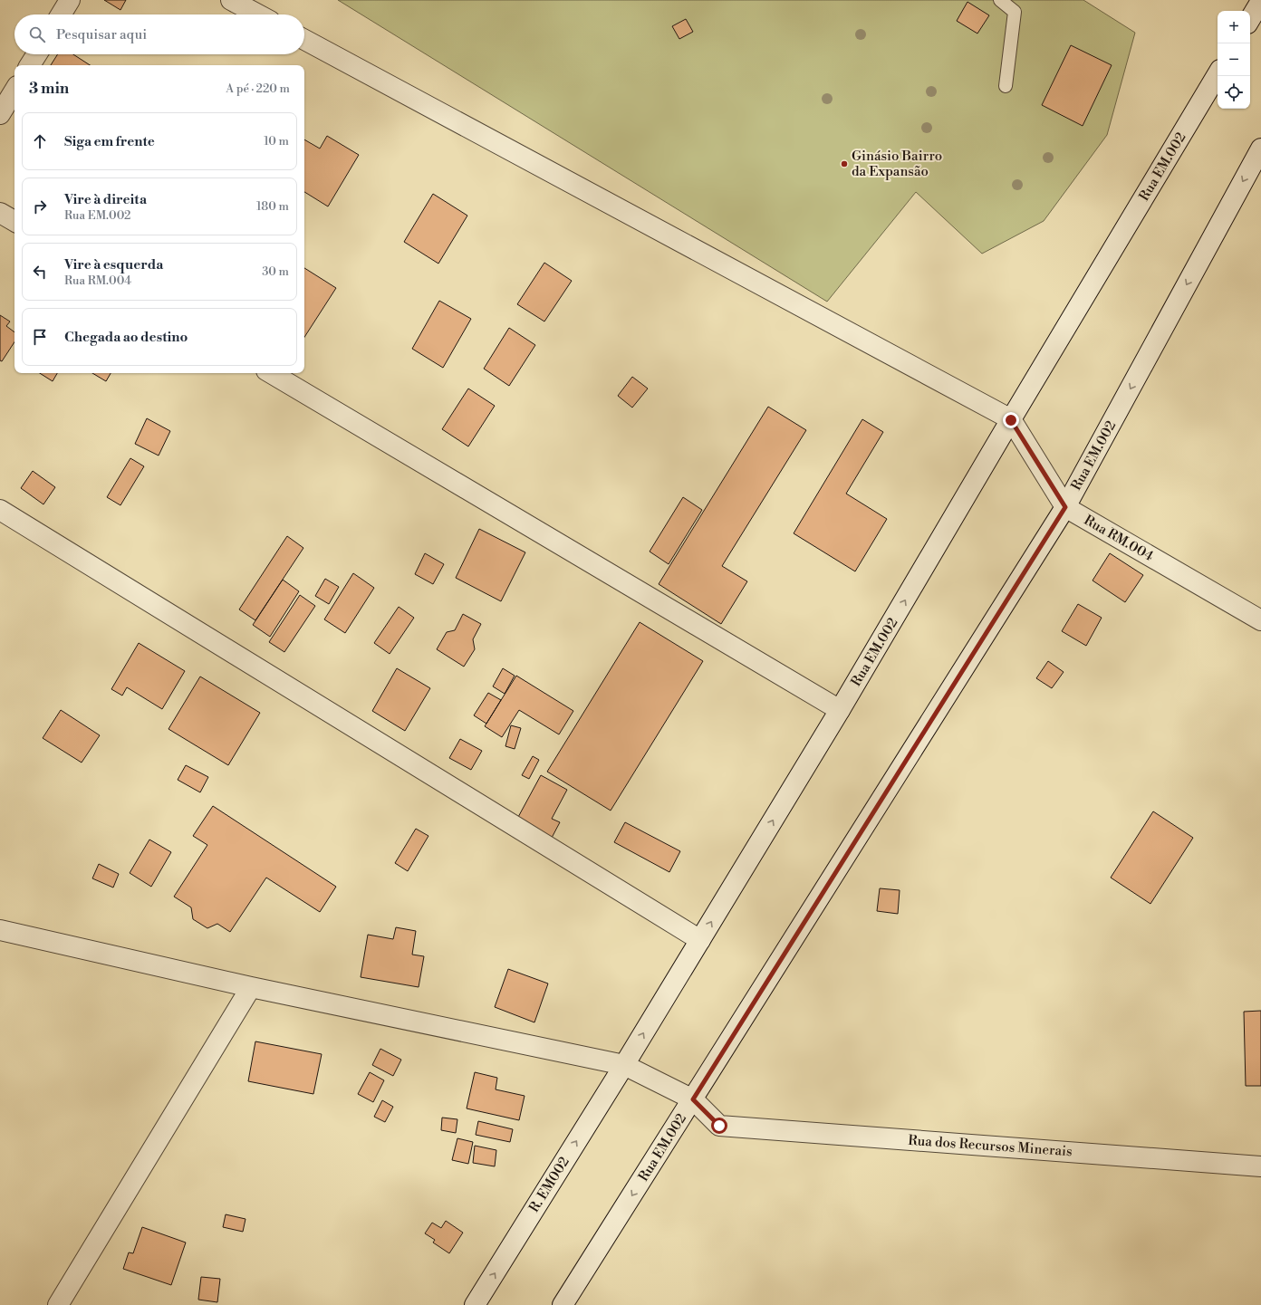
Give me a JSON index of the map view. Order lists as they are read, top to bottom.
{
  "streets": {
    "street": [
      "Rua EM.002",
      "Rua RM.004",
      "Rua dos Recursos Minerais",
      "R. EM002"
    ]
  },
  "crossings": [
    ["Rua EM.002", "Rua RM.004"],
    ["Rua EM.002", "Rua dos Recursos Minerais"],
    ["Rua EM.002", "R. EM002"]
  ],
  "one_way": ["R. EM002"],
  "places": ["Ginásio Bairro da Expansão"],
  "page": {
    "map_buttons": ["+", "−"],
    "search": "Pesquisar aqui",
    "heading": ["3 min", "A pé · 220 m"],
    "list": [
      ["Siga em frente", "10 m"],
      ["Vire à direita", "Rua EM.002", "180 m"],
      ["Vire à esquerda", "Rua RM.004", "30 m"],
      "Chegada ao destino"
    ]
  }
}
